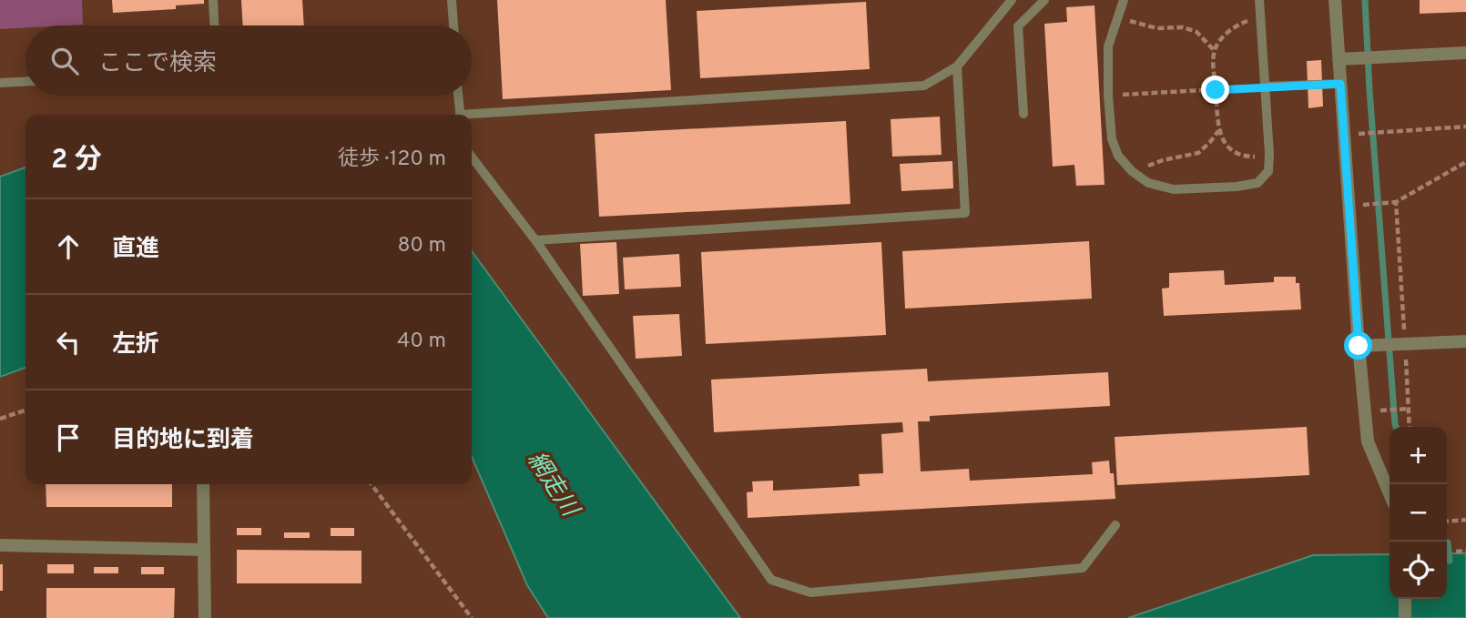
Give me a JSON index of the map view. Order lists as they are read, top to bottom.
{
  "water": ["網走川"],
  "page": {
    "search": "ここで検索",
    "heading": ["2 分", "徒歩 · 120 m"],
    "list": [
      ["直進", "80 m"],
      ["左折", "40 m"],
      "目的地に到着"
    ],
    "map_buttons": ["+", "−"]
  }
}
